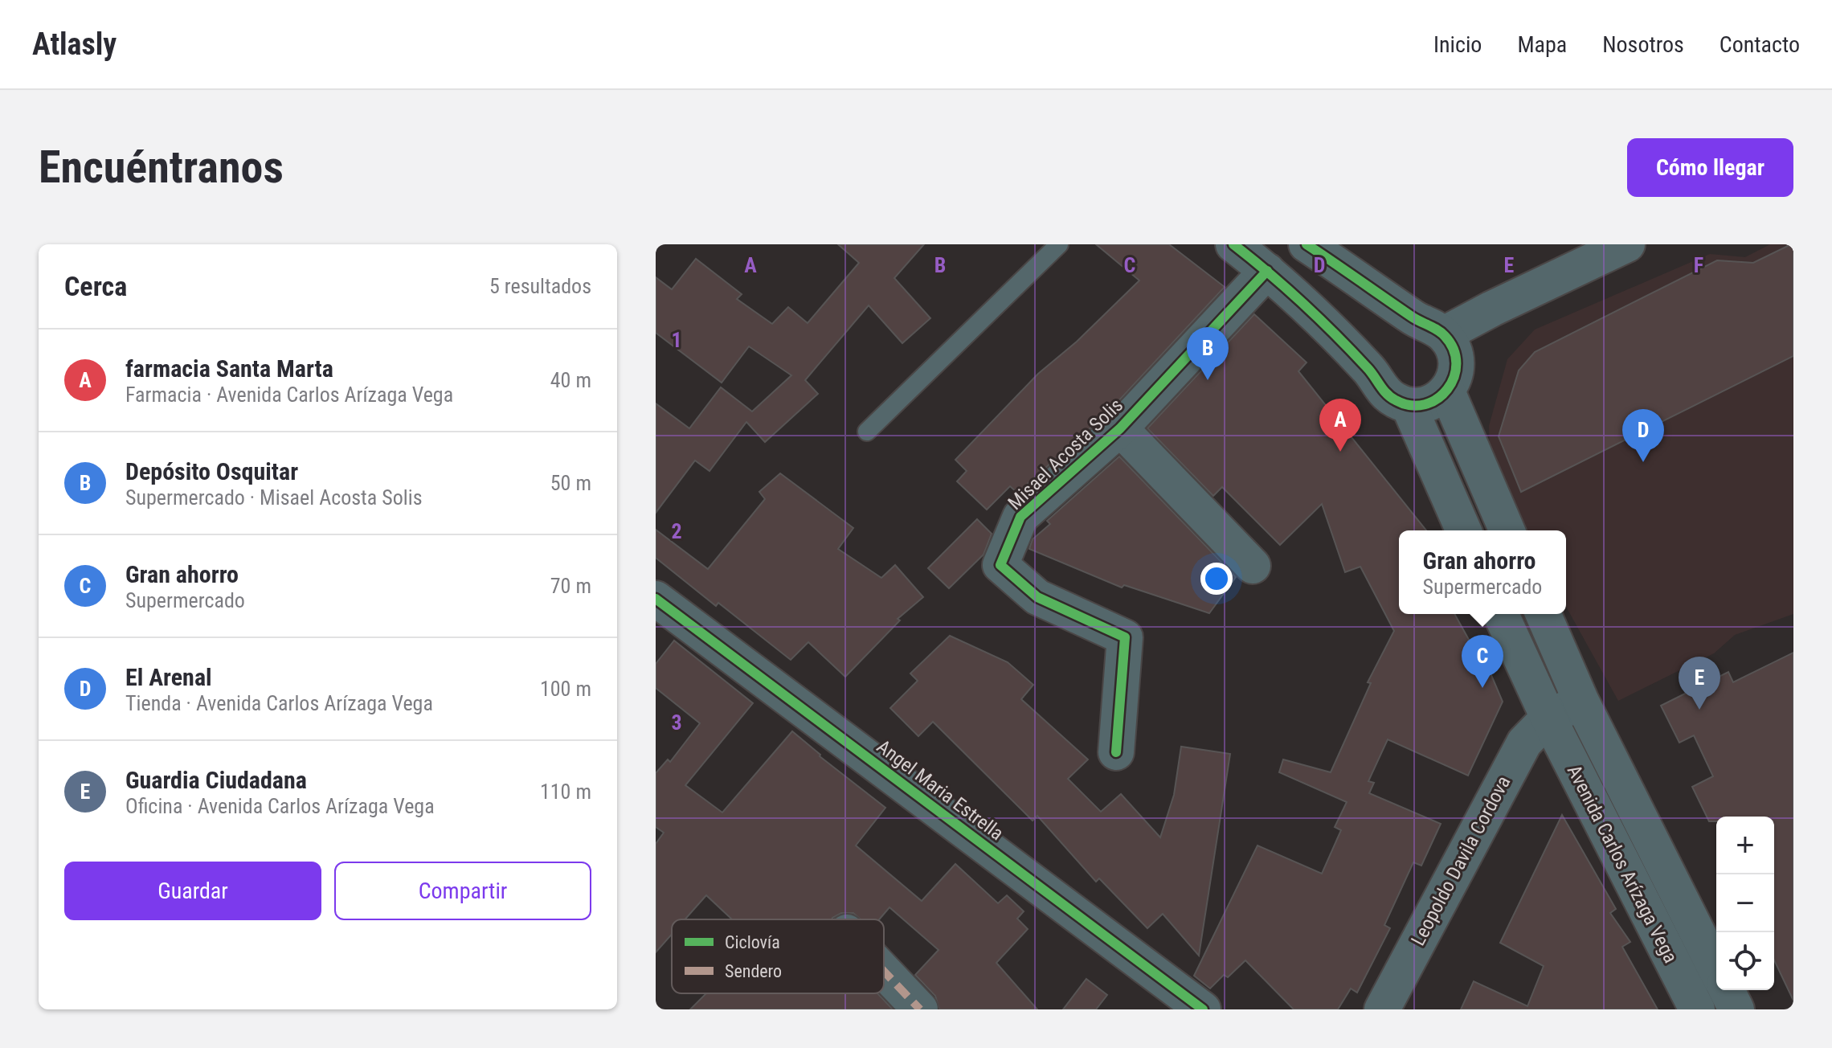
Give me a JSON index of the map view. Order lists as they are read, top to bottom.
{
  "streets": {
    "street": [
      "Misael Acosta Solis",
      "Angel Maria Estrella",
      "Leopoldo Davila Cordova",
      "Avenida Carlos Arízaga Vega"
    ]
  },
  "crossings": [
    ["Leopoldo Davila Cordova", "Avenida Carlos Arízaga Vega"]
  ],
  "legend": ["Ciclovía", "Sendero"],
  "page": {
    "header": "Atlasly",
    "nav": [
      "Inicio",
      "Mapa",
      "Nosotros",
      "Contacto"
    ],
    "buttons": [
      "Cómo llegar",
      ["Guardar", "Compartir"]
    ],
    "title": "Encuéntranos",
    "heading": ["Cerca", "5 resultados"],
    "pins": [
      "B",
      "A",
      "D",
      "C",
      "E"
    ],
    "list": [
      {
        "mark": "A",
        "name": "farmacia Santa Marta",
        "note": "Farmacia · Avenida Carlos Arízaga Vega",
        "value": "40 m"
      },
      {
        "mark": "B",
        "name": "Depósito Osquitar",
        "note": "Supermercado · Misael Acosta Solis",
        "value": "50 m"
      },
      {
        "mark": "C",
        "name": "Gran ahorro",
        "note": "Supermercado",
        "value": "70 m"
      },
      {
        "mark": "D",
        "name": "El Arenal",
        "note": "Tienda · Avenida Carlos Arízaga Vega",
        "value": "100 m"
      },
      {
        "mark": "E",
        "name": "Guardia Ciudadana",
        "note": "Oficina · Avenida Carlos Arízaga Vega",
        "value": "110 m"
      }
    ],
    "popup": ["Gran ahorro", "Supermercado"],
    "map_buttons": ["+", "−"]
  },
  "grid": {
    "columns": [
      "A",
      "B",
      "C",
      "D",
      "E",
      "F"
    ],
    "rows": ["1", "2", "3"]
  }
}
